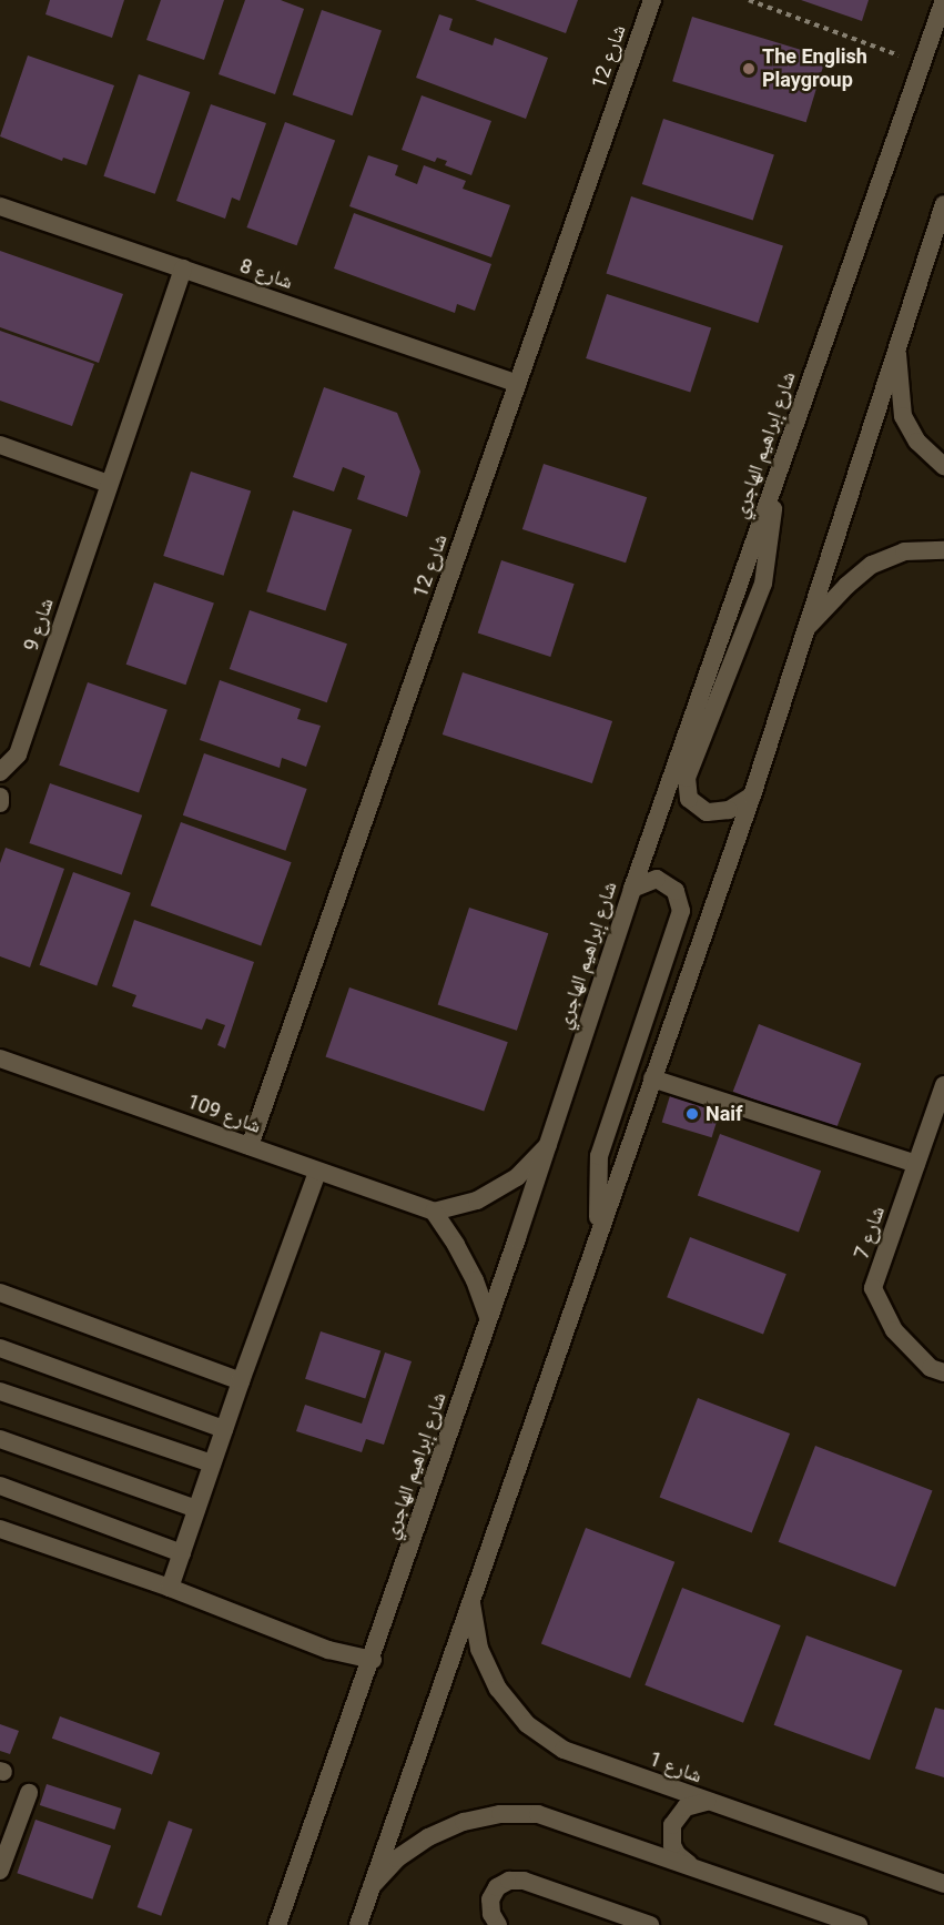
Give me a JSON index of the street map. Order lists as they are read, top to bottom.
{
  "streets": {
    "street": [
      "شارع 12",
      "شارع 8",
      "شارع إبراهيم الهاجري",
      "شارع 9",
      "شارع 109",
      "شارع 7",
      "شارع 1"
    ]
  },
  "crossings": [
    ["شارع 12", "شارع 8"],
    ["شارع 12", "شارع 109"],
    ["شارع 8", "شارع 9"]
  ],
  "places": ["The English Playgroup", "Naif"]
}
